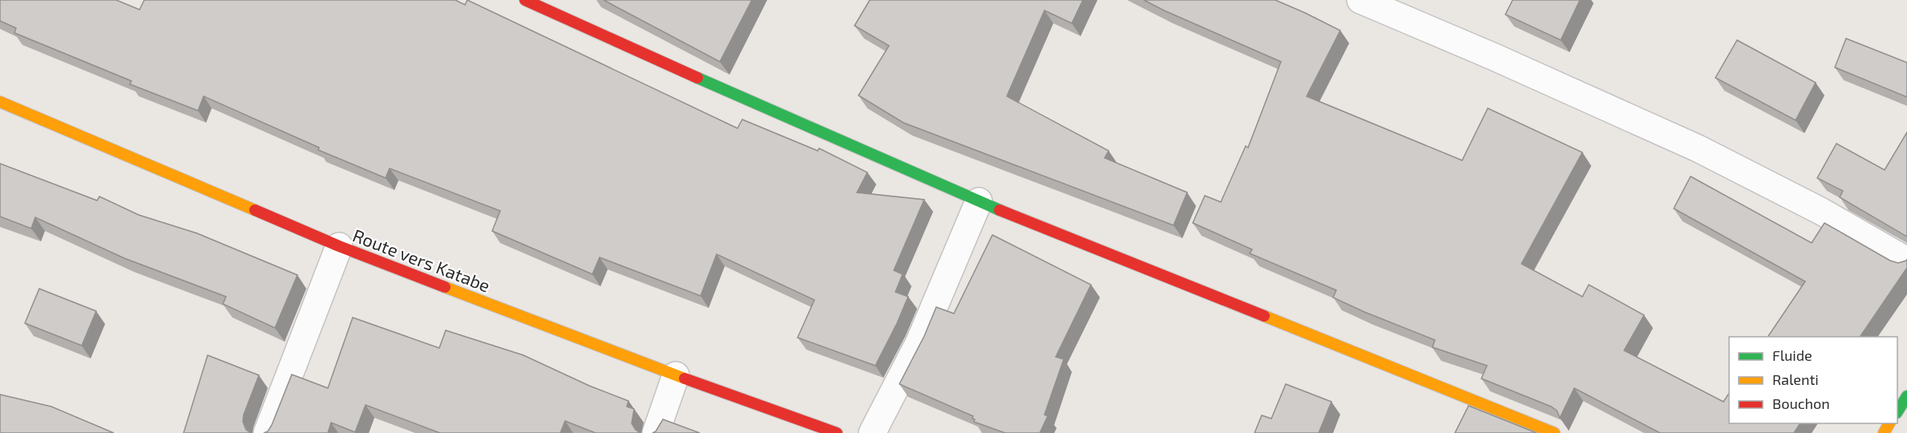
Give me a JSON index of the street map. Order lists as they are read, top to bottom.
{
  "streets": {
    "main road": ["Route vers Katabe"]
  },
  "legend": ["Fluide", "Ralenti", "Bouchon"]
}
